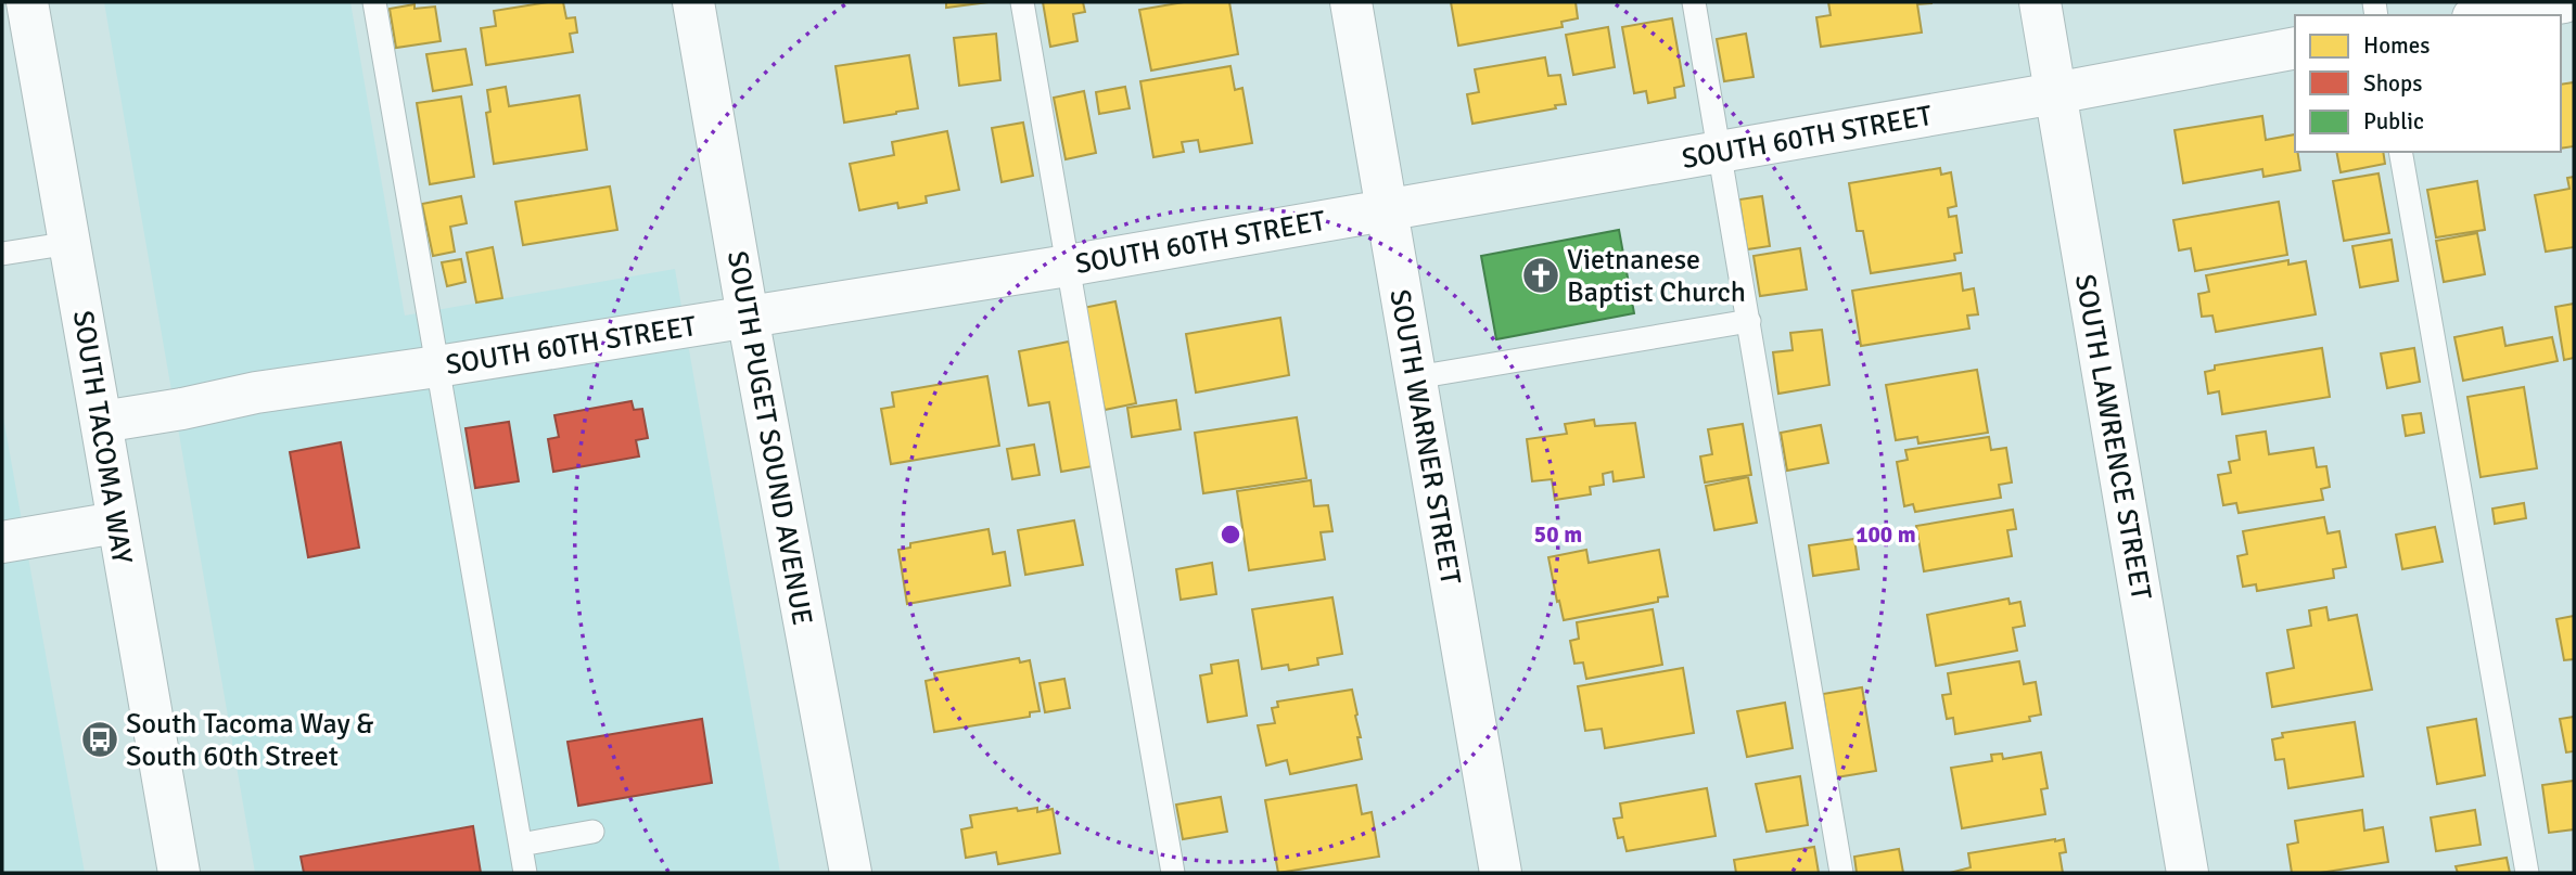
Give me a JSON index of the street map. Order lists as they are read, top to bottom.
{
  "streets": {
    "street": [
      "SOUTH 60TH STREET",
      "SOUTH TACOMA WAY",
      "SOUTH WARNER STREET",
      "SOUTH LAWRENCE STREET",
      "SOUTH PUGET SOUND AVENUE"
    ]
  },
  "crossings": [
    ["SOUTH 60TH STREET", "SOUTH TACOMA WAY"],
    ["SOUTH 60TH STREET", "SOUTH WARNER STREET"],
    ["SOUTH 60TH STREET", "SOUTH LAWRENCE STREET"],
    ["SOUTH 60TH STREET", "SOUTH PUGET SOUND AVENUE"]
  ],
  "places": {
    "church": ["Vietnanese Baptist Church"],
    "bus stop": ["South Tacoma Way & South 60th Street"]
  },
  "legend": ["Homes", "Shops", "Public"],
  "rings": ["50 m", "100 m"]
}
